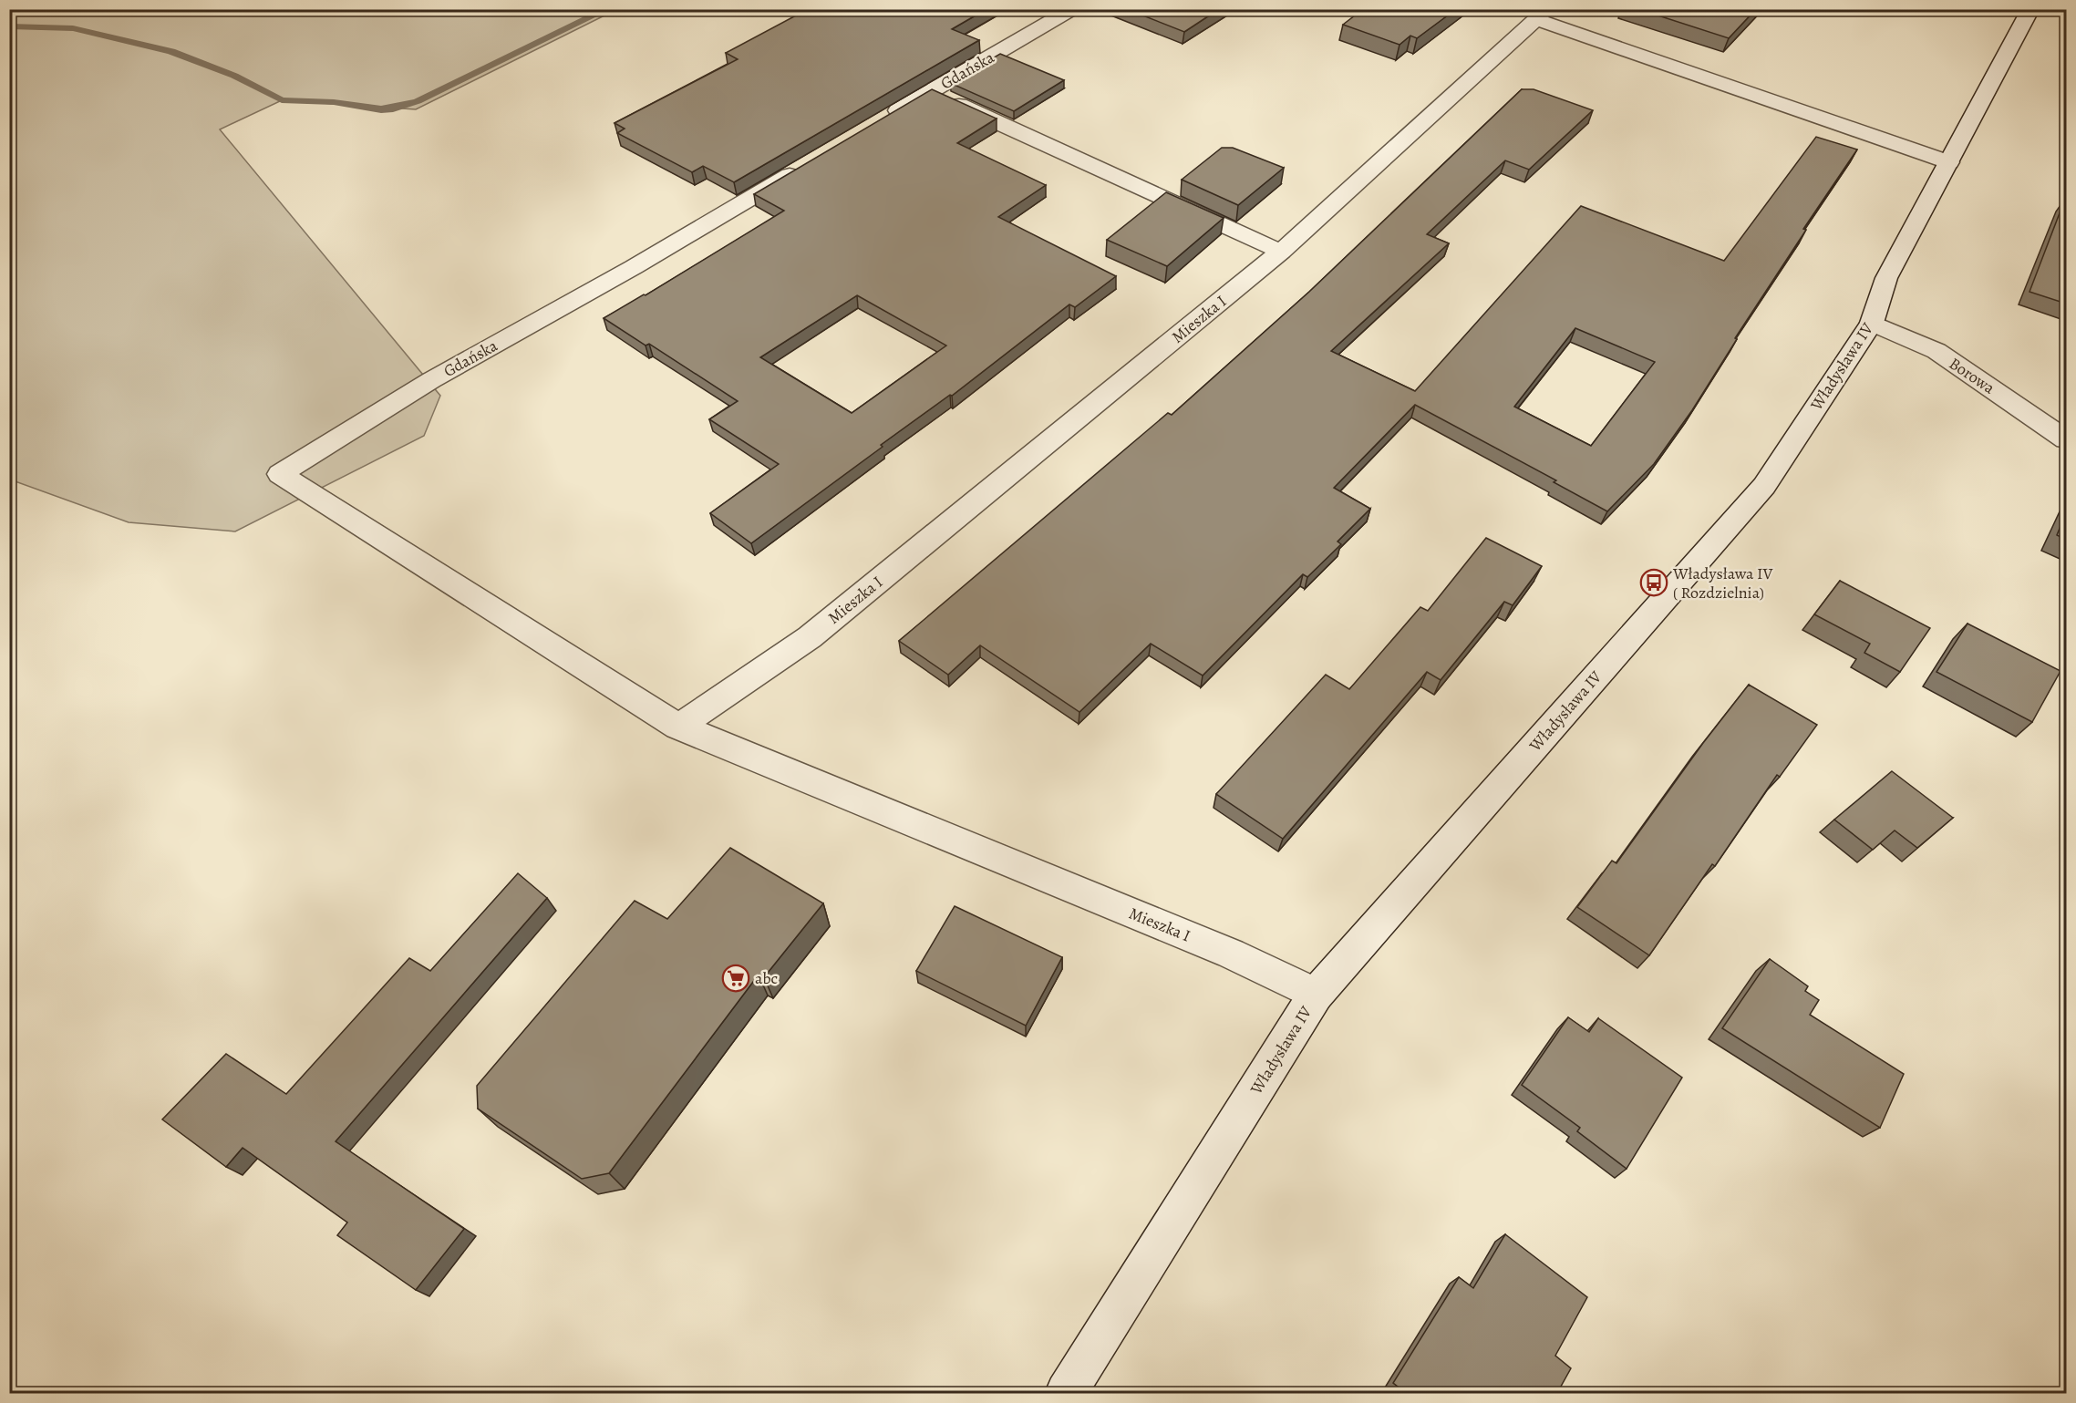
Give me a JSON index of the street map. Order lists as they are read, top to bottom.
{
  "streets": {
    "street": [
      "Gdańska",
      "Mieszka I",
      "Władysława IV",
      "Borowa"
    ]
  },
  "crossings": [
    ["Gdańska", "Mieszka I"],
    ["Mieszka I", "Władysława IV"],
    ["Władysława IV", "Borowa"]
  ],
  "places": {
    "bus stop": ["Władysława IV ( Rozdzielnia)"],
    "supermarket": ["abc"]
  }
}
